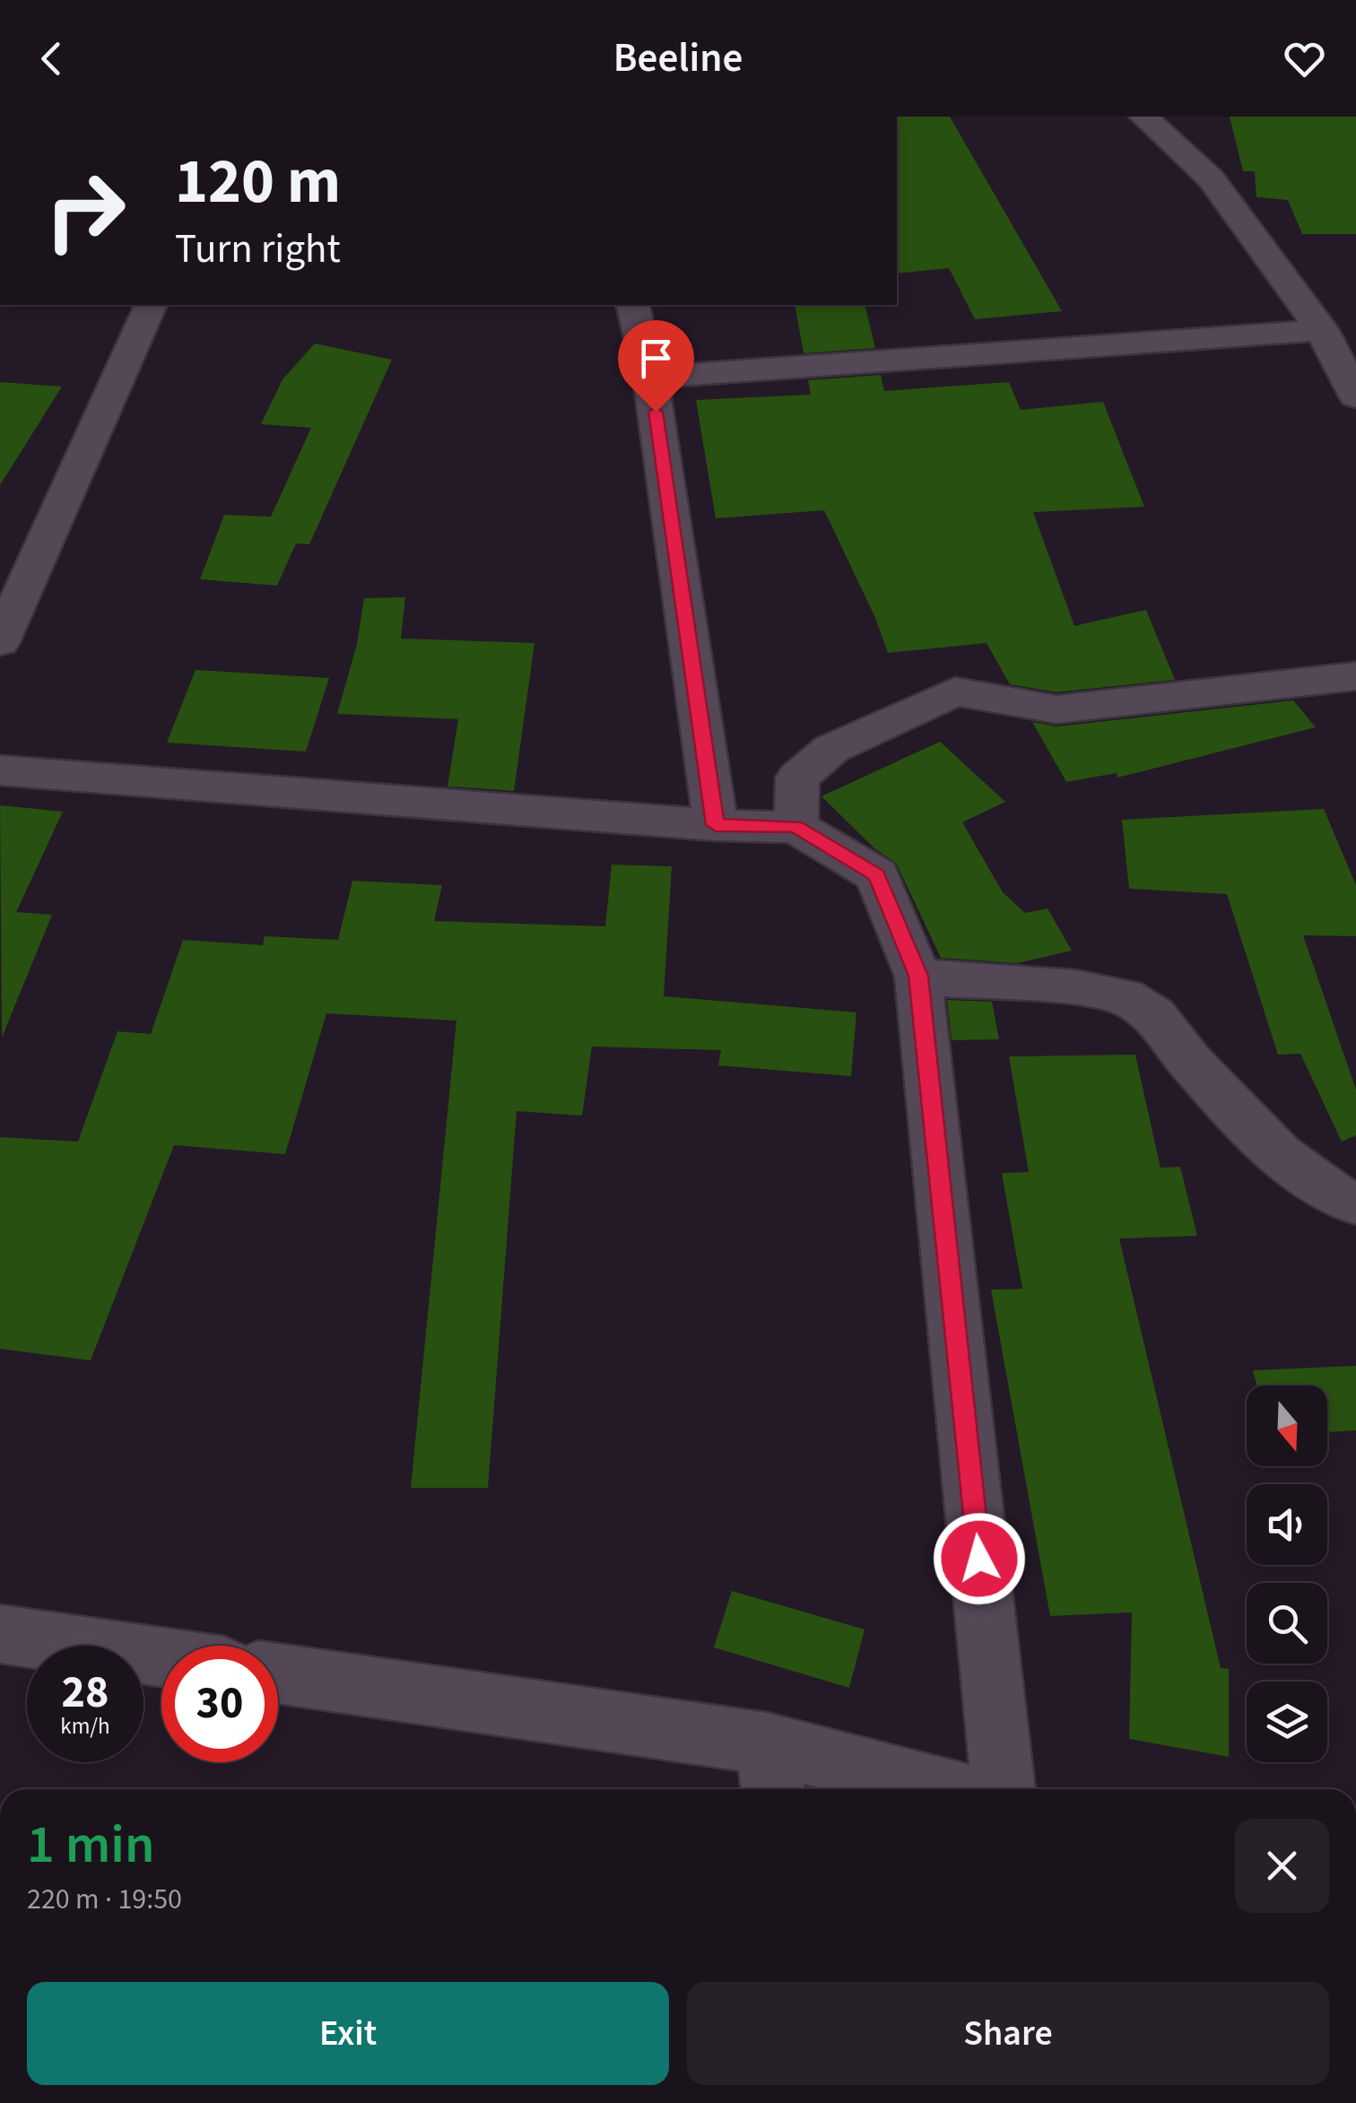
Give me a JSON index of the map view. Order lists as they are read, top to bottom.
{
  "north": "bottom",
  "page": {
    "header": "Beeline",
    "turn": ["120 m", "Turn right"],
    "speed": "28 km/h",
    "limit": "30",
    "heading": ["1 min", "220 m · 19:50"],
    "buttons": ["Exit", "Share"]
  }
}
